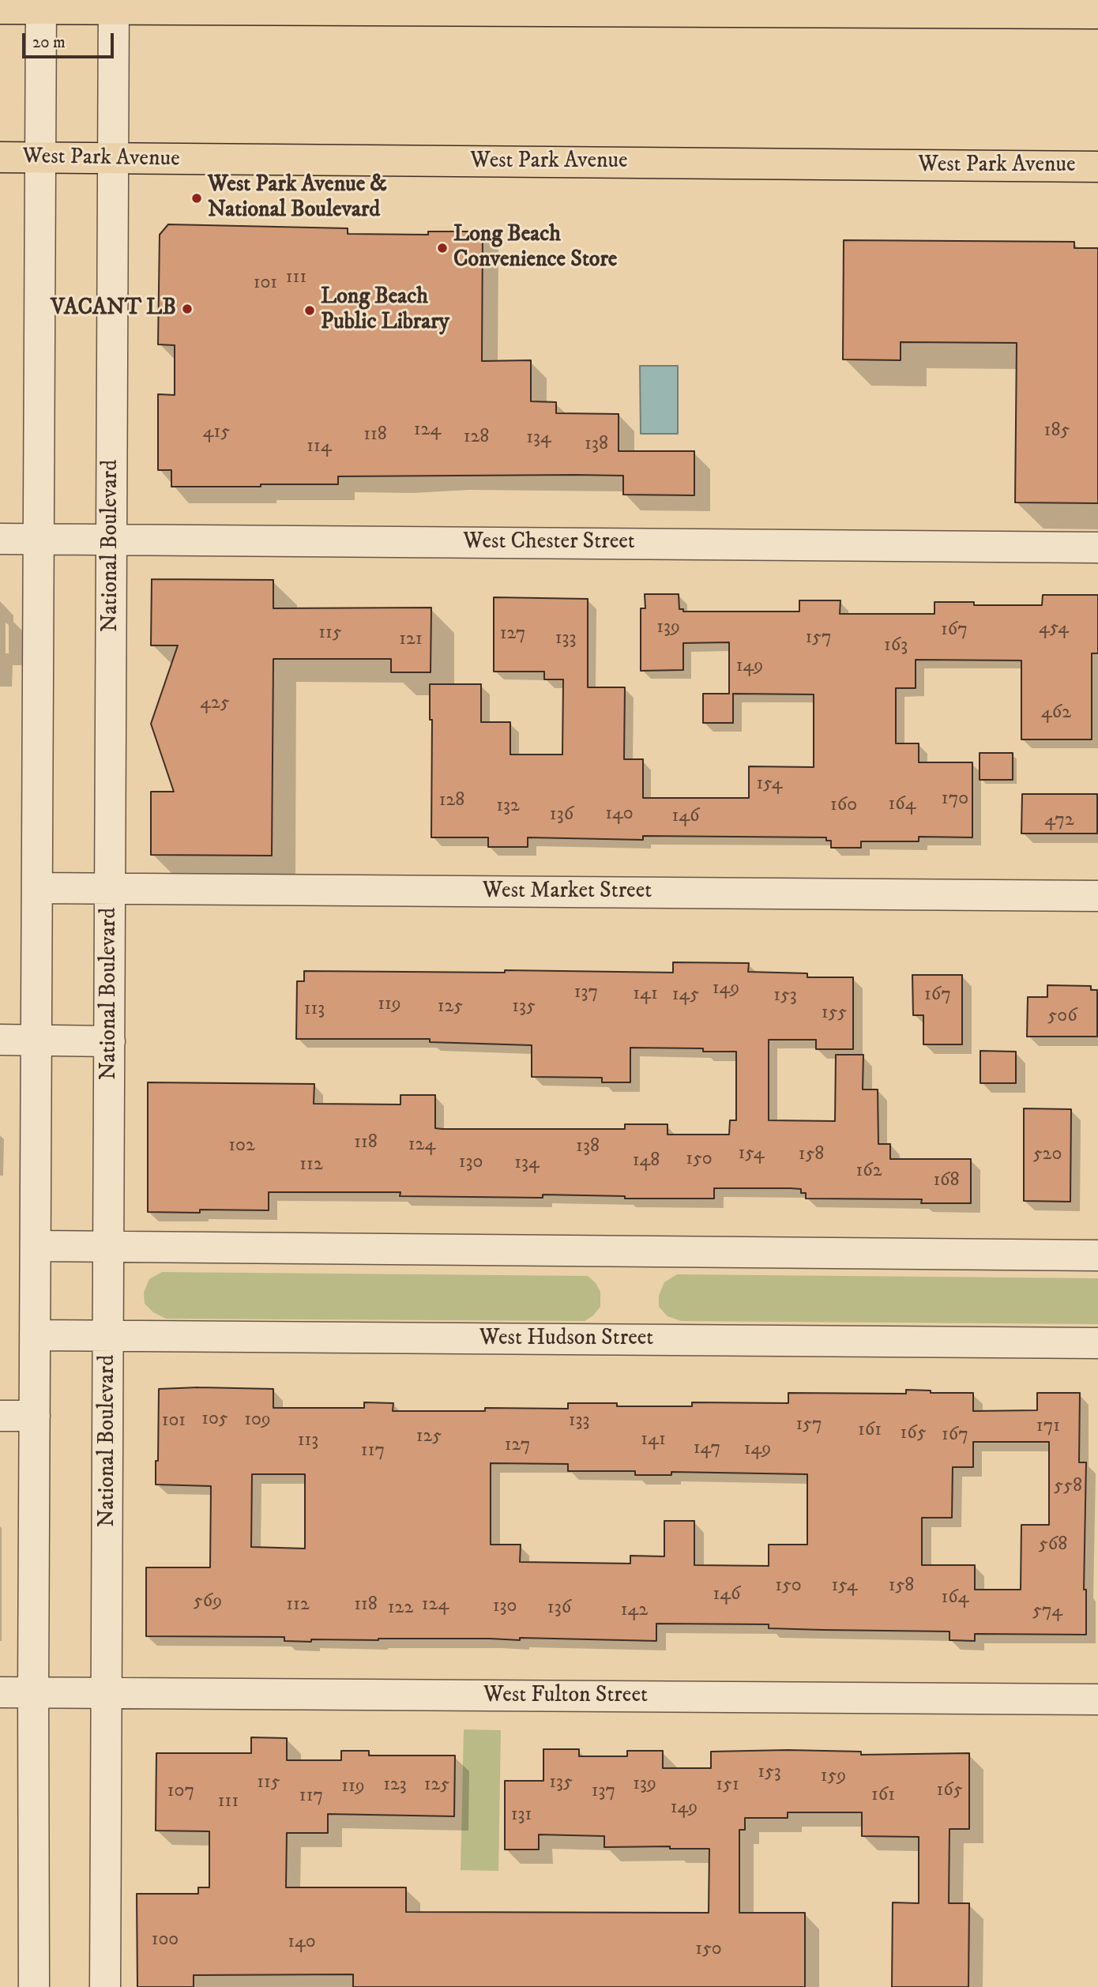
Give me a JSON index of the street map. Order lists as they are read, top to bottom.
{
  "streets": {
    "highway": ["West Park Avenue"],
    "street": [
      "West Chester Street",
      "National Boulevard",
      "West Market Street",
      "West Hudson Street",
      "West Fulton Street"
    ]
  },
  "crossings": [
    ["West Park Avenue", "National Boulevard"],
    ["West Chester Street", "National Boulevard"],
    ["National Boulevard", "West Market Street"],
    ["National Boulevard", "West Hudson Street"],
    ["National Boulevard", "West Fulton Street"]
  ],
  "places": [
    "West Park Avenue & National Boulevard",
    "Long Beach Convenience Store",
    "VACANT LB",
    "Long Beach Public Library"
  ],
  "house_numbers": [
    "111",
    "101",
    "124",
    "185",
    "415",
    "118",
    "128",
    "134",
    "138",
    "114",
    "139",
    "454",
    "167",
    "115",
    "127",
    "157",
    "133",
    "121",
    "163",
    "149",
    "425",
    "462",
    "154",
    "170",
    "128",
    "164",
    "160",
    "132",
    "140",
    "136",
    "146",
    "472",
    "149",
    "137",
    "141",
    "145",
    "167",
    "153",
    "119",
    "125",
    "135",
    "113",
    "155",
    "506",
    "118",
    "124",
    "102",
    "138",
    "154",
    "158",
    "520",
    "150",
    "148",
    "130",
    "134",
    "112",
    "162",
    "168",
    "105",
    "109",
    "101",
    "133",
    "157",
    "171",
    "161",
    "165",
    "167",
    "125",
    "141",
    "113",
    "127",
    "147",
    "149",
    "117",
    "558",
    "568",
    "150",
    "154",
    "158",
    "146",
    "164",
    "569",
    "112",
    "118",
    "124",
    "130",
    "122",
    "136",
    "142",
    "574",
    "153",
    "159",
    "115",
    "135",
    "139",
    "123",
    "125",
    "151",
    "119",
    "165",
    "107",
    "137",
    "161",
    "117",
    "111",
    "149",
    "131",
    "100",
    "140",
    "150"
  ],
  "scale_bar": "20 m"
}
